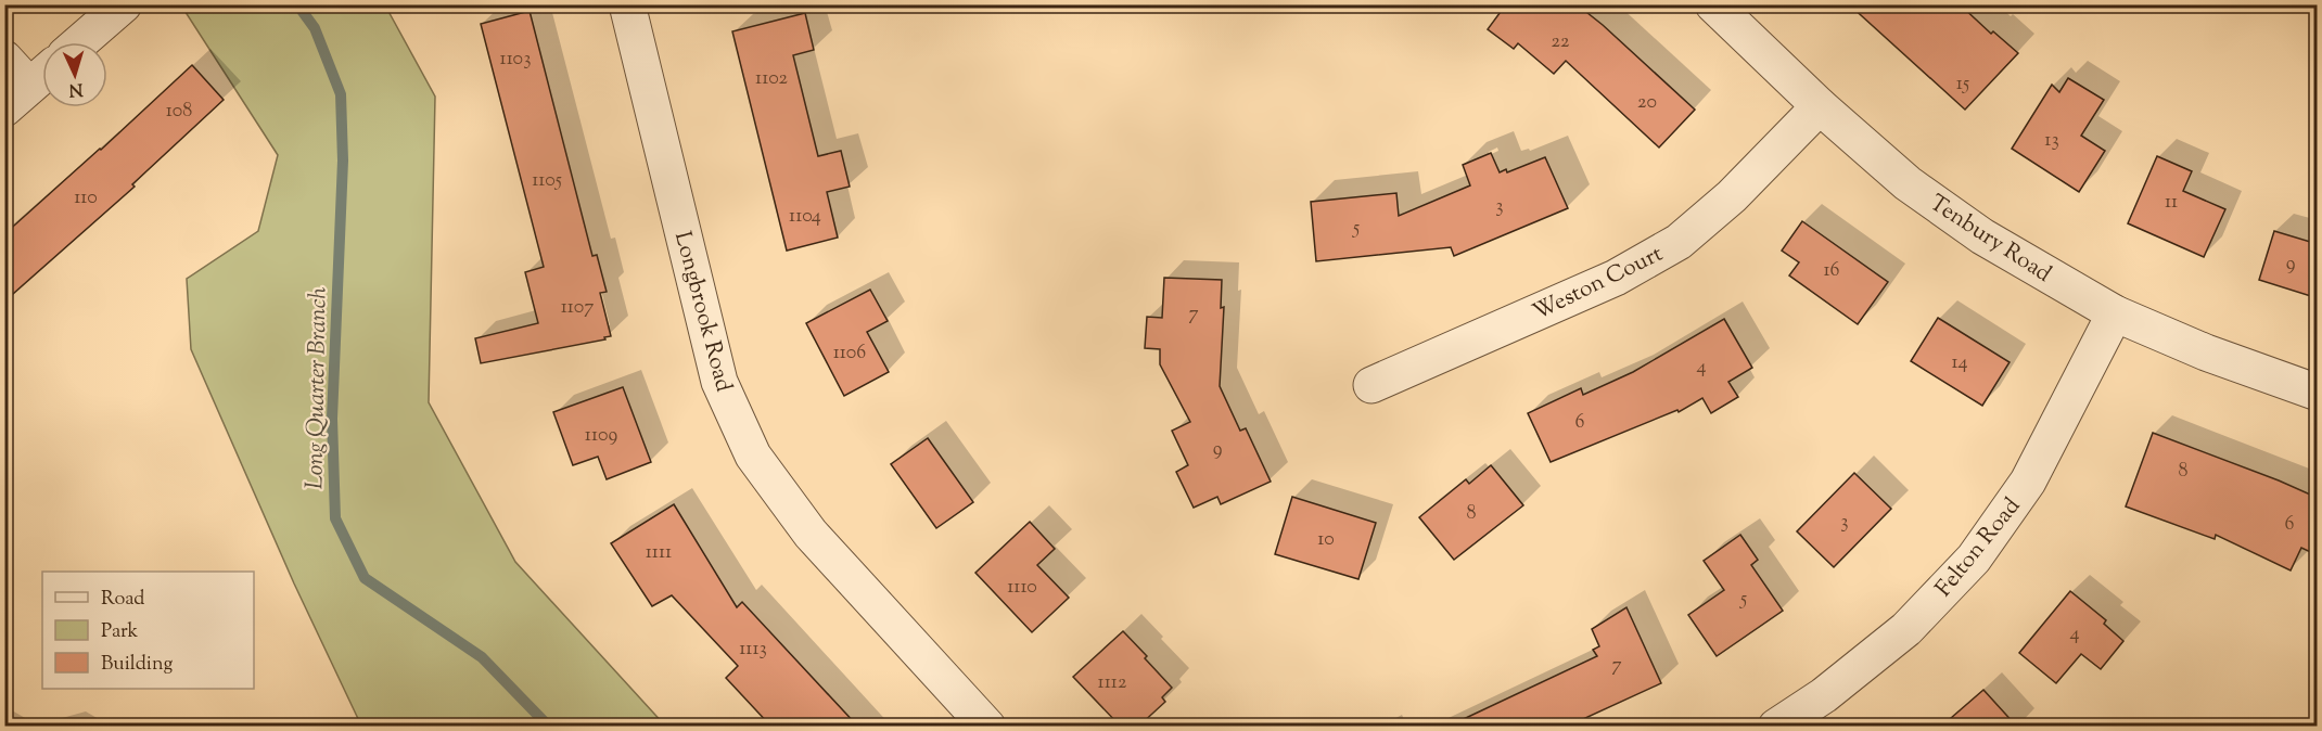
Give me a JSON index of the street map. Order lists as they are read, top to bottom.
{
  "streets": {
    "street": [
      "Tenbury Road",
      "Weston Court",
      "Longbrook Road",
      "Felton Road"
    ]
  },
  "crossings": [
    ["Tenbury Road", "Weston Court"],
    ["Tenbury Road", "Felton Road"]
  ],
  "water": ["Long Quarter Branch"],
  "house_numbers": [
    "22",
    "1103",
    "1102",
    "15",
    "20",
    "108",
    "13",
    "1105",
    "110",
    "11",
    "3",
    "1104",
    "5",
    "9",
    "16",
    "1107",
    "7",
    "1106",
    "14",
    "4",
    "6",
    "1109",
    "9",
    "8",
    "8",
    "3",
    "6",
    "10",
    "1111",
    "1110",
    "5",
    "4",
    "1113",
    "7",
    "1112"
  ],
  "legend": ["Road", "Park", "Building"],
  "north": "bottom"
}
